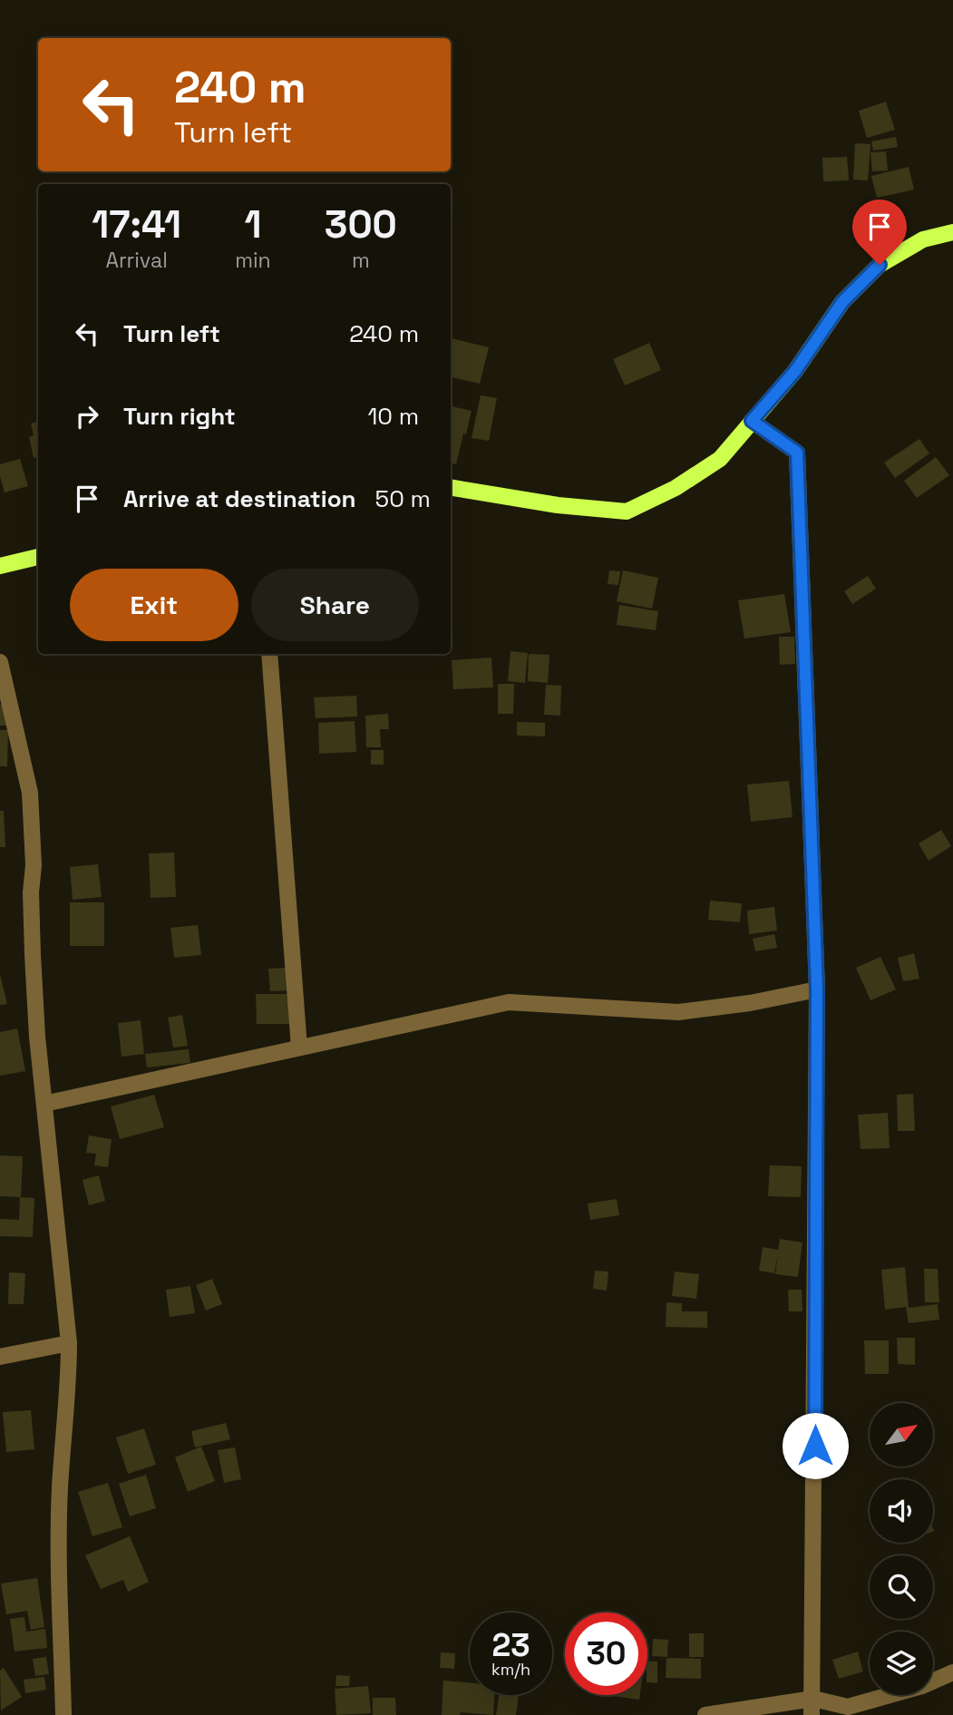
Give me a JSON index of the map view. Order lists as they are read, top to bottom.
{
  "north": "top right",
  "page": {
    "turn": ["240 m", "Turn left"],
    "eta": [
      "17:41",
      "Arrival",
      "1",
      "min",
      "300",
      "m"
    ],
    "list": [
      {
        "name": "Turn left",
        "value": "240 m"
      },
      {
        "name": "Turn right",
        "value": "10 m"
      },
      {
        "name": "Arrive at destination",
        "value": "50 m"
      }
    ],
    "buttons": ["Exit", "Share"],
    "speed": "23 km/h",
    "limit": "30"
  }
}
